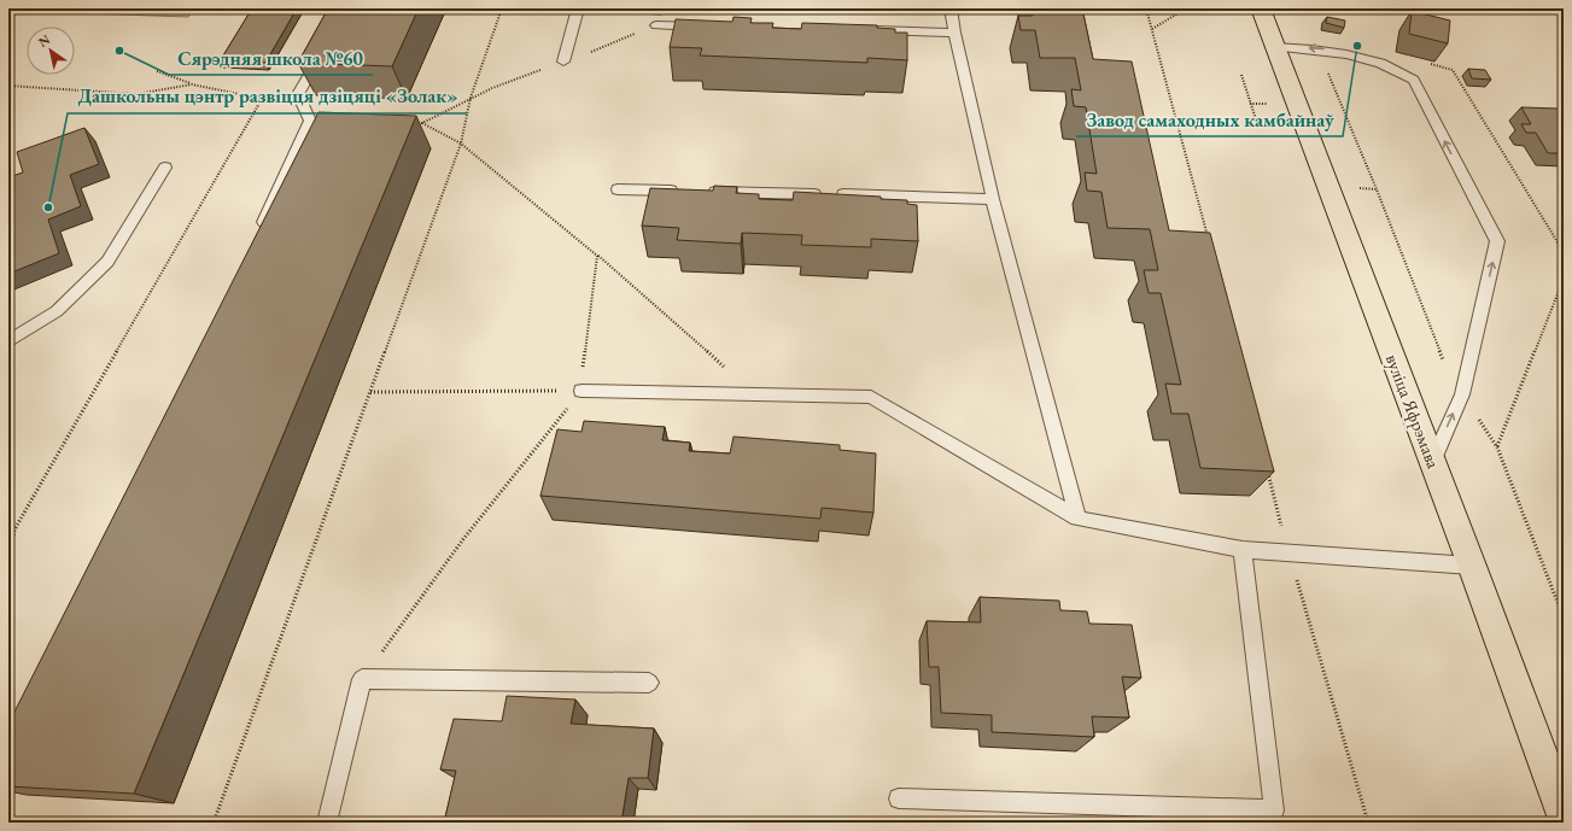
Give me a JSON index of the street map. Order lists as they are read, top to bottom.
{
  "streets": {
    "main road": ["вуліца Яфрэмава"]
  },
  "places": ["Завод самаходных камбайнаў", "Сярэдняя школа №60", "Дашкольны цэнтр развіцця дзіцяці «Золак»"],
  "north": "top left"
}
